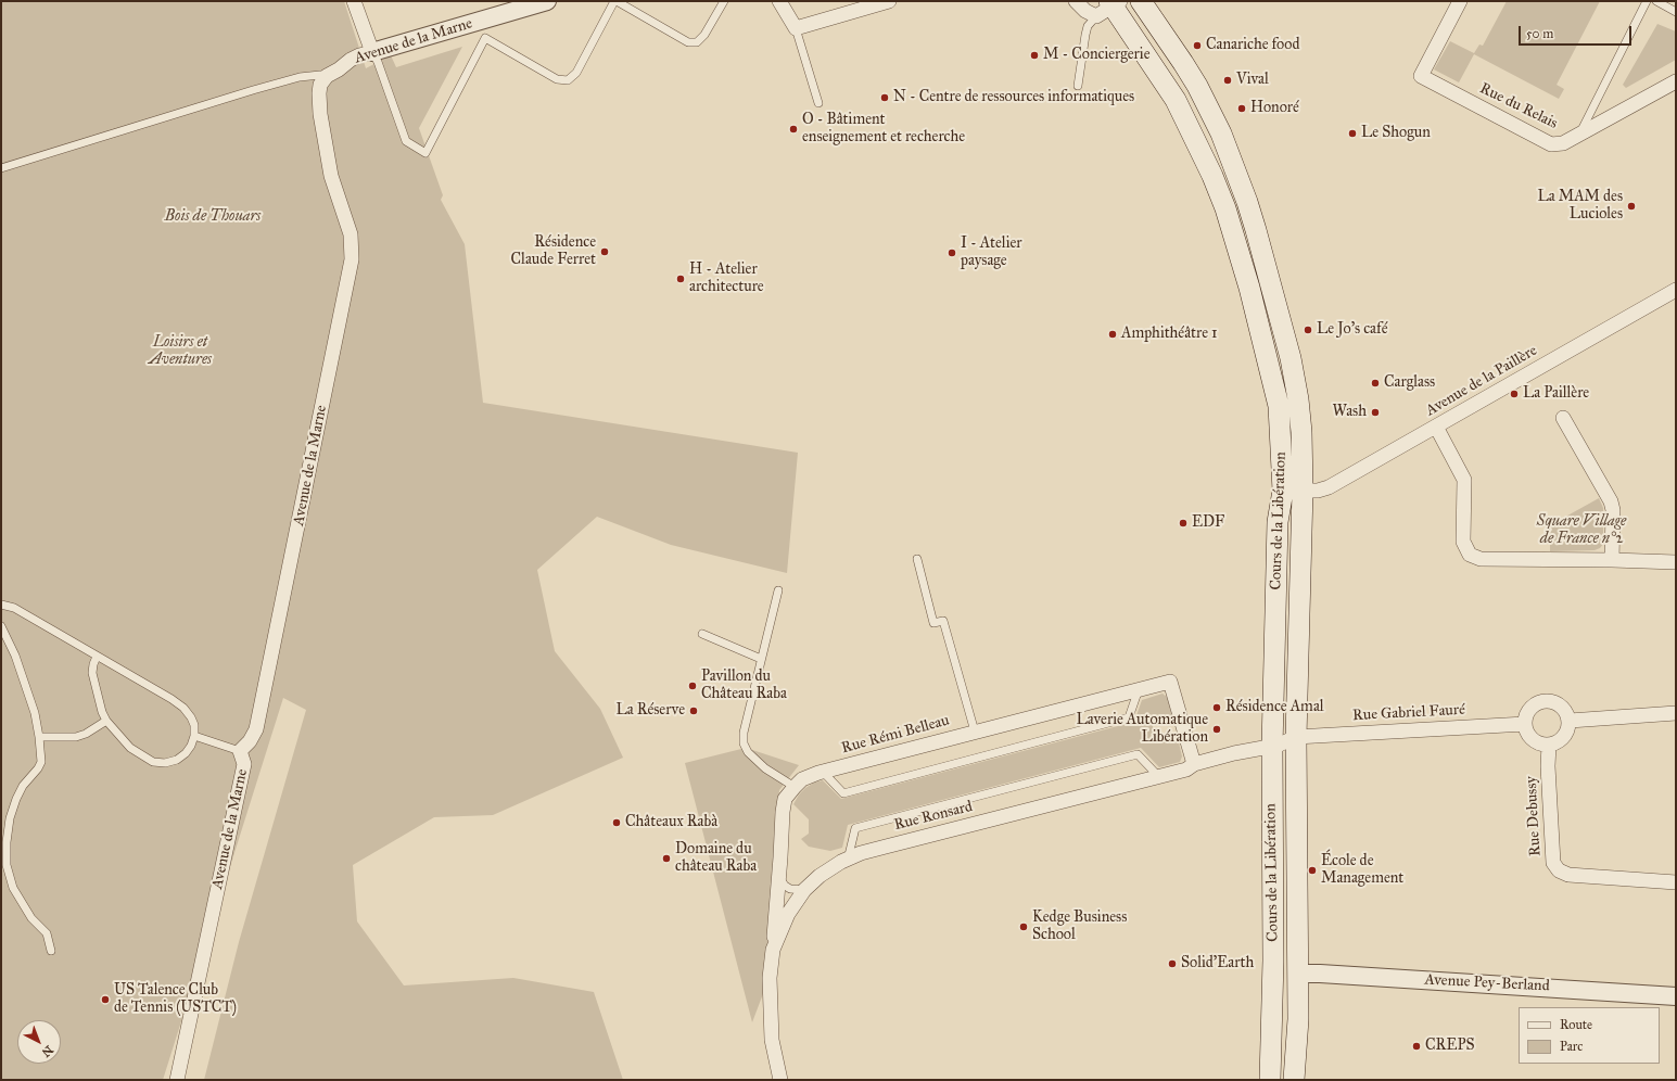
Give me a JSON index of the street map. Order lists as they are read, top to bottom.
{
  "streets": {
    "main road": ["Cours de la Libération"],
    "street": [
      "Avenue de la Marne",
      "Rue du Relais",
      "Avenue de la Paillère",
      "Rue Gabriel Fauré",
      "Rue Rémi Belleau",
      "Rue Ronsard",
      "Rue Debussy",
      "Avenue Pey-Berland"
    ]
  },
  "crossings": [
    ["Avenue de la Paillère", "Cours de la Libération"],
    ["Cours de la Libération", "Rue Gabriel Fauré"],
    ["Cours de la Libération", "Rue Ronsard"],
    ["Cours de la Libération", "Avenue Pey-Berland"],
    ["Rue Gabriel Fauré", "Rue Debussy"],
    ["Rue Rémi Belleau", "Rue Ronsard"]
  ],
  "parks": ["Bois de Thouars", "Loisirs et Aventures", "Square Village de France n°2"],
  "places": [
    "Canariche food",
    "M - Conciergerie",
    "Vival",
    "N - Centre de ressources informatiques",
    "Honoré",
    "O - Bâtiment enseignement et recherche",
    "Le Shogun",
    "La MAM des Lucioles",
    "Résidence Claude Ferret",
    "I - Atelier paysage",
    "H - Atelier architecture",
    "Le Jo’s café",
    "Amphithéâtre 1",
    "Carglass",
    "La Paillère",
    "Wash",
    "EDF",
    "Pavillon du Château Raba",
    "Résidence Amal",
    "La Réserve",
    "Laverie Automatique Libération",
    "Châteaux Rabà",
    "Domaine du château Raba",
    "École de Management",
    "Kedge Business School",
    "Solid'Earth",
    "US Talence Club de Tennis (USTCT)",
    "CREPS"
  ],
  "legend": ["Route", "Parc"],
  "scale_bar": "50 m",
  "north": "bottom right"
}
